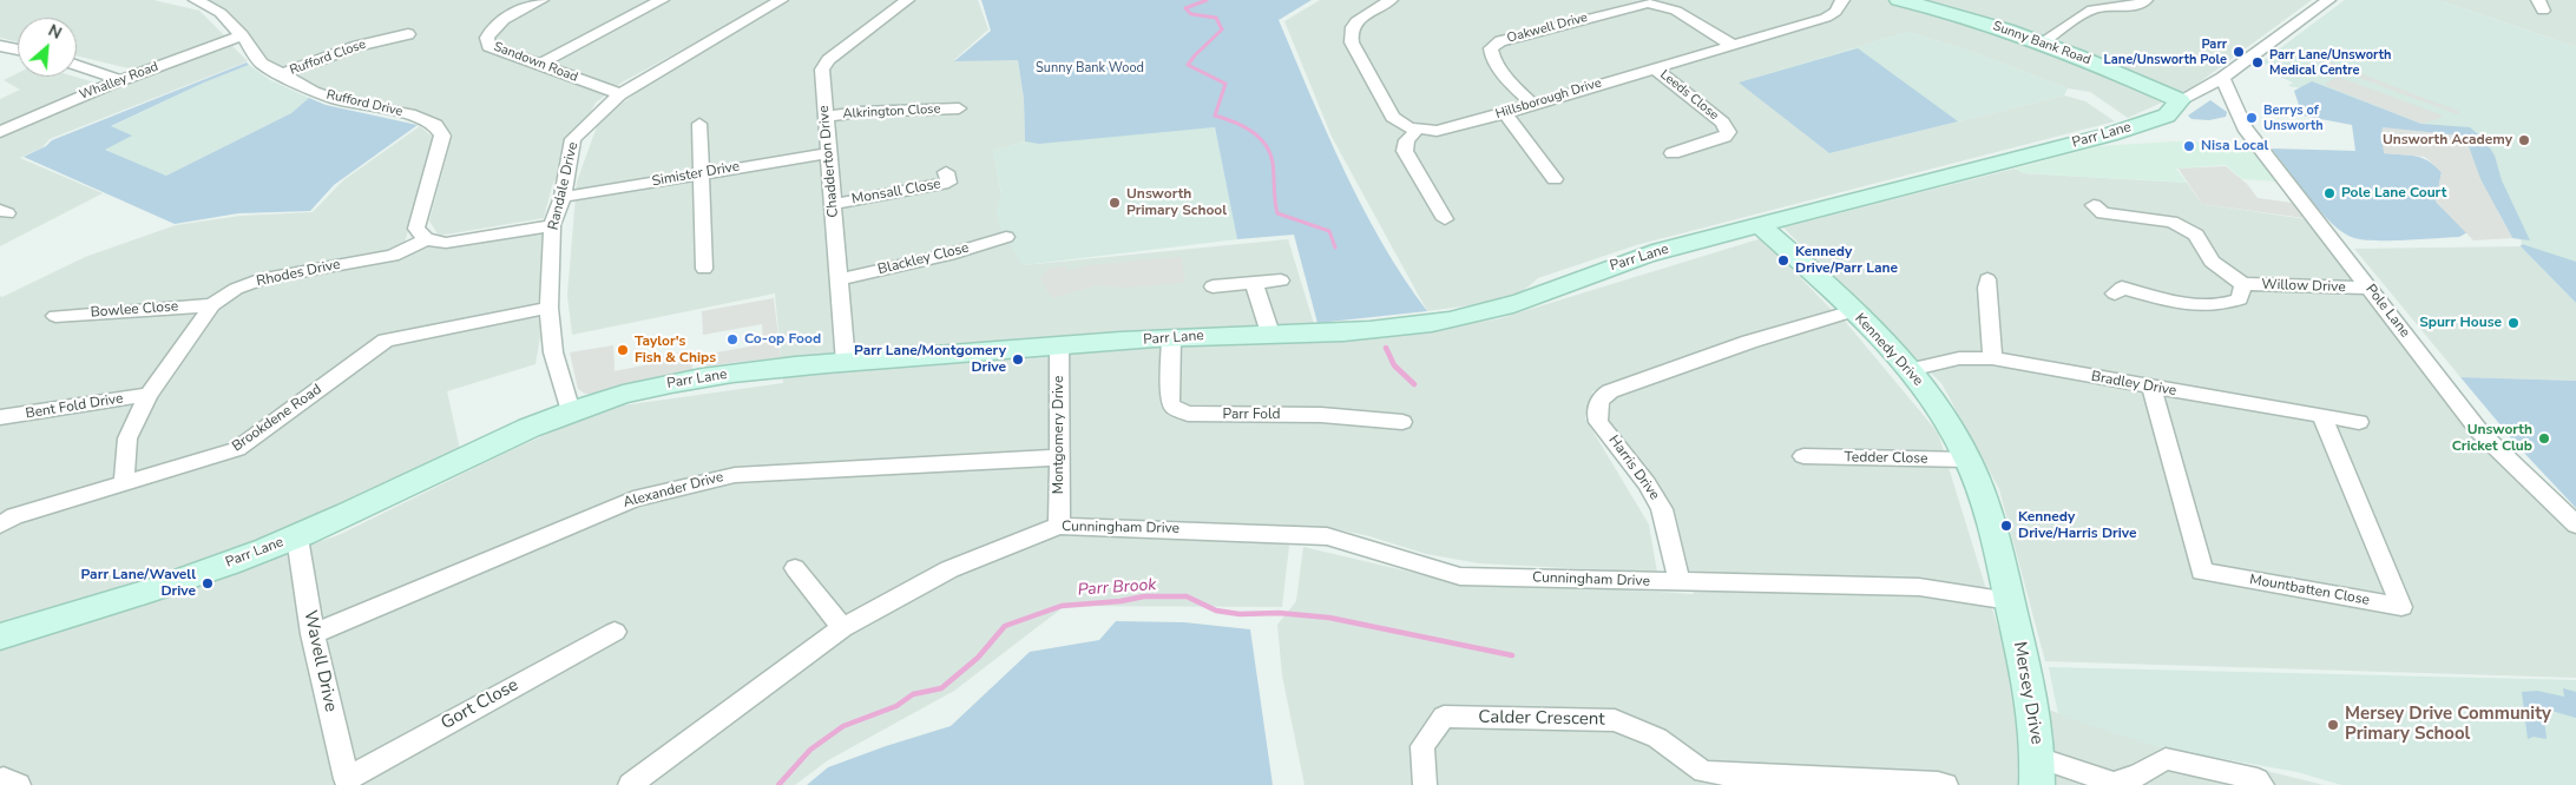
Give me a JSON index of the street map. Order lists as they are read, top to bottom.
{
  "streets": {
    "street": [
      "Oakwell Drive",
      "Sunny Bank Road",
      "Rufford Close",
      "Sandown Road",
      "Whalley Road",
      "Leeds Close",
      "Hillsborough Drive",
      "Rufford Drive",
      "Alkrington Close",
      "Parr Lane",
      "Chadderton Drive",
      "Simister Drive",
      "Randale Drive",
      "Monsall Close",
      "Blackley Close",
      "Rhodes Drive",
      "Willow Drive",
      "Bowlee Close",
      "Pole Lane",
      "Kennedy Drive",
      "Bradley Drive",
      "Bent Fold Drive",
      "Parr Fold",
      "Brookdene Road",
      "Montgomery Drive",
      "Tedder Close",
      "Harris Drive",
      "Alexander Drive",
      "Cunningham Drive",
      "Mountbatten Close",
      "Wavell Drive",
      "Mersey Drive",
      "Gort Close",
      "Calder Crescent"
    ]
  },
  "crossings": [
    ["Oakwell Drive", "Hillsborough Drive"],
    ["Sunny Bank Road", "Parr Lane"],
    ["Rufford Close", "Rufford Drive"],
    ["Sandown Road", "Randale Drive"],
    ["Whalley Road", "Rufford Drive"],
    ["Leeds Close", "Hillsborough Drive"],
    ["Rufford Drive", "Rhodes Drive"],
    ["Alkrington Close", "Chadderton Drive"],
    ["Parr Lane", "Chadderton Drive"],
    ["Parr Lane", "Randale Drive"],
    ["Parr Lane", "Pole Lane"],
    ["Parr Lane", "Kennedy Drive"],
    ["Parr Lane", "Parr Fold"],
    ["Parr Lane", "Montgomery Drive"],
    ["Parr Lane", "Wavell Drive"],
    ["Chadderton Drive", "Simister Drive"],
    ["Chadderton Drive", "Monsall Close"],
    ["Chadderton Drive", "Blackley Close"],
    ["Simister Drive", "Randale Drive"],
    ["Randale Drive", "Rhodes Drive"],
    ["Randale Drive", "Brookdene Road"],
    ["Rhodes Drive", "Bowlee Close"],
    ["Rhodes Drive", "Bent Fold Drive"],
    ["Rhodes Drive", "Brookdene Road"],
    ["Willow Drive", "Pole Lane"],
    ["Kennedy Drive", "Bradley Drive"],
    ["Kennedy Drive", "Tedder Close"],
    ["Kennedy Drive", "Harris Drive"],
    ["Kennedy Drive", "Mersey Drive"],
    ["Bradley Drive", "Mountbatten Close"],
    ["Montgomery Drive", "Alexander Drive"],
    ["Montgomery Drive", "Cunningham Drive"],
    ["Harris Drive", "Cunningham Drive"],
    ["Alexander Drive", "Wavell Drive"],
    ["Wavell Drive", "Gort Close"]
  ],
  "water": ["Parr Brook"],
  "parks": ["Sunny Bank Wood"],
  "places": [
    "Parr Lane/Unsworth Pole",
    "Parr Lane/Unsworth Medical Centre",
    "Berrys of Unsworth",
    "Unsworth Academy",
    "Nisa Local",
    "Pole Lane Court",
    "Unsworth Primary School",
    "Kennedy Drive/Parr Lane",
    "Spurr House",
    "Co-op Food",
    "Taylor's Fish & Chips",
    "Parr Lane/Montgomery Drive",
    "Unsworth Cricket Club",
    "Kennedy Drive/Harris Drive",
    "Parr Lane/Wavell Drive",
    "Mersey Drive Community Primary School"
  ],
  "north": "top right"
}
